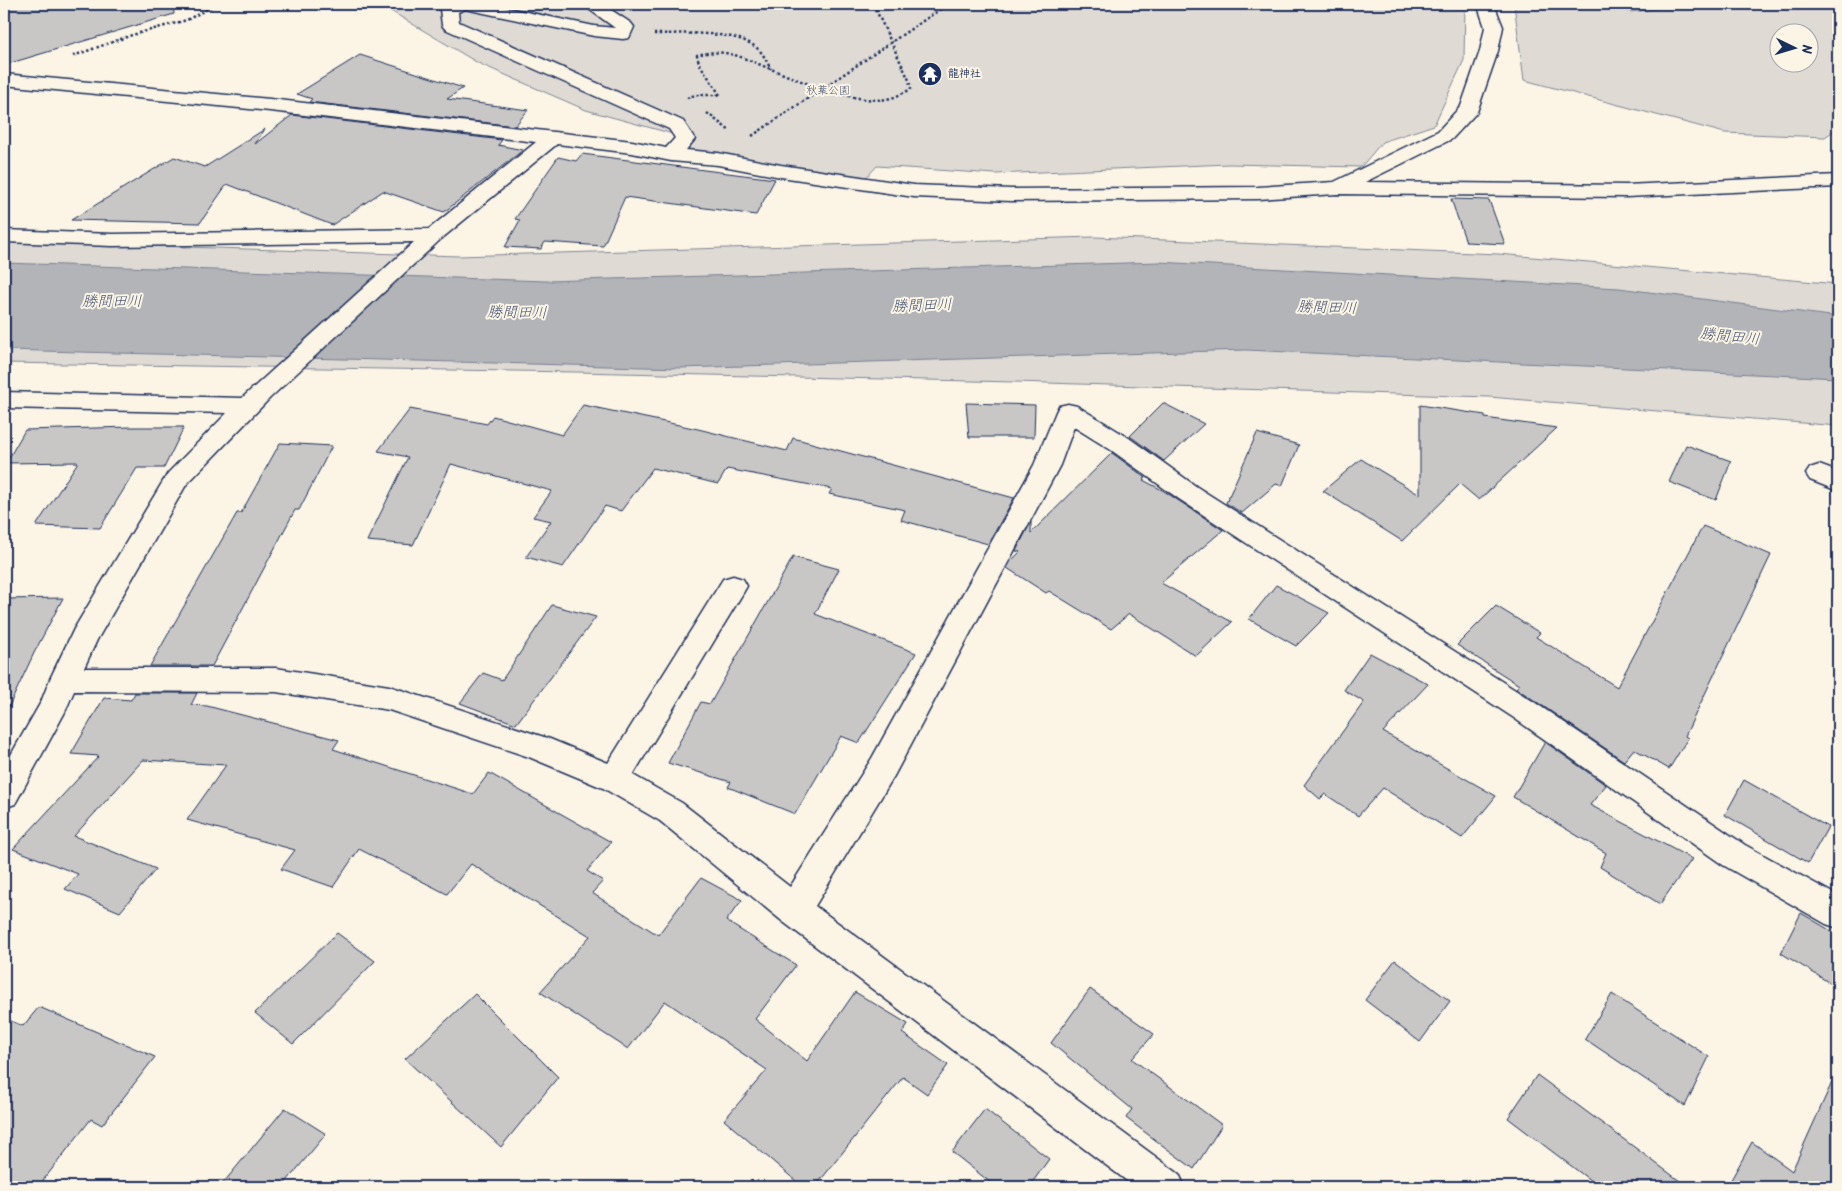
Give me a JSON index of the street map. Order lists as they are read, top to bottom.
{
  "water": ["勝間田川"],
  "parks": ["秋葉公園"],
  "places": {
    "temple": ["龍神社"]
  },
  "north": "right"
}
